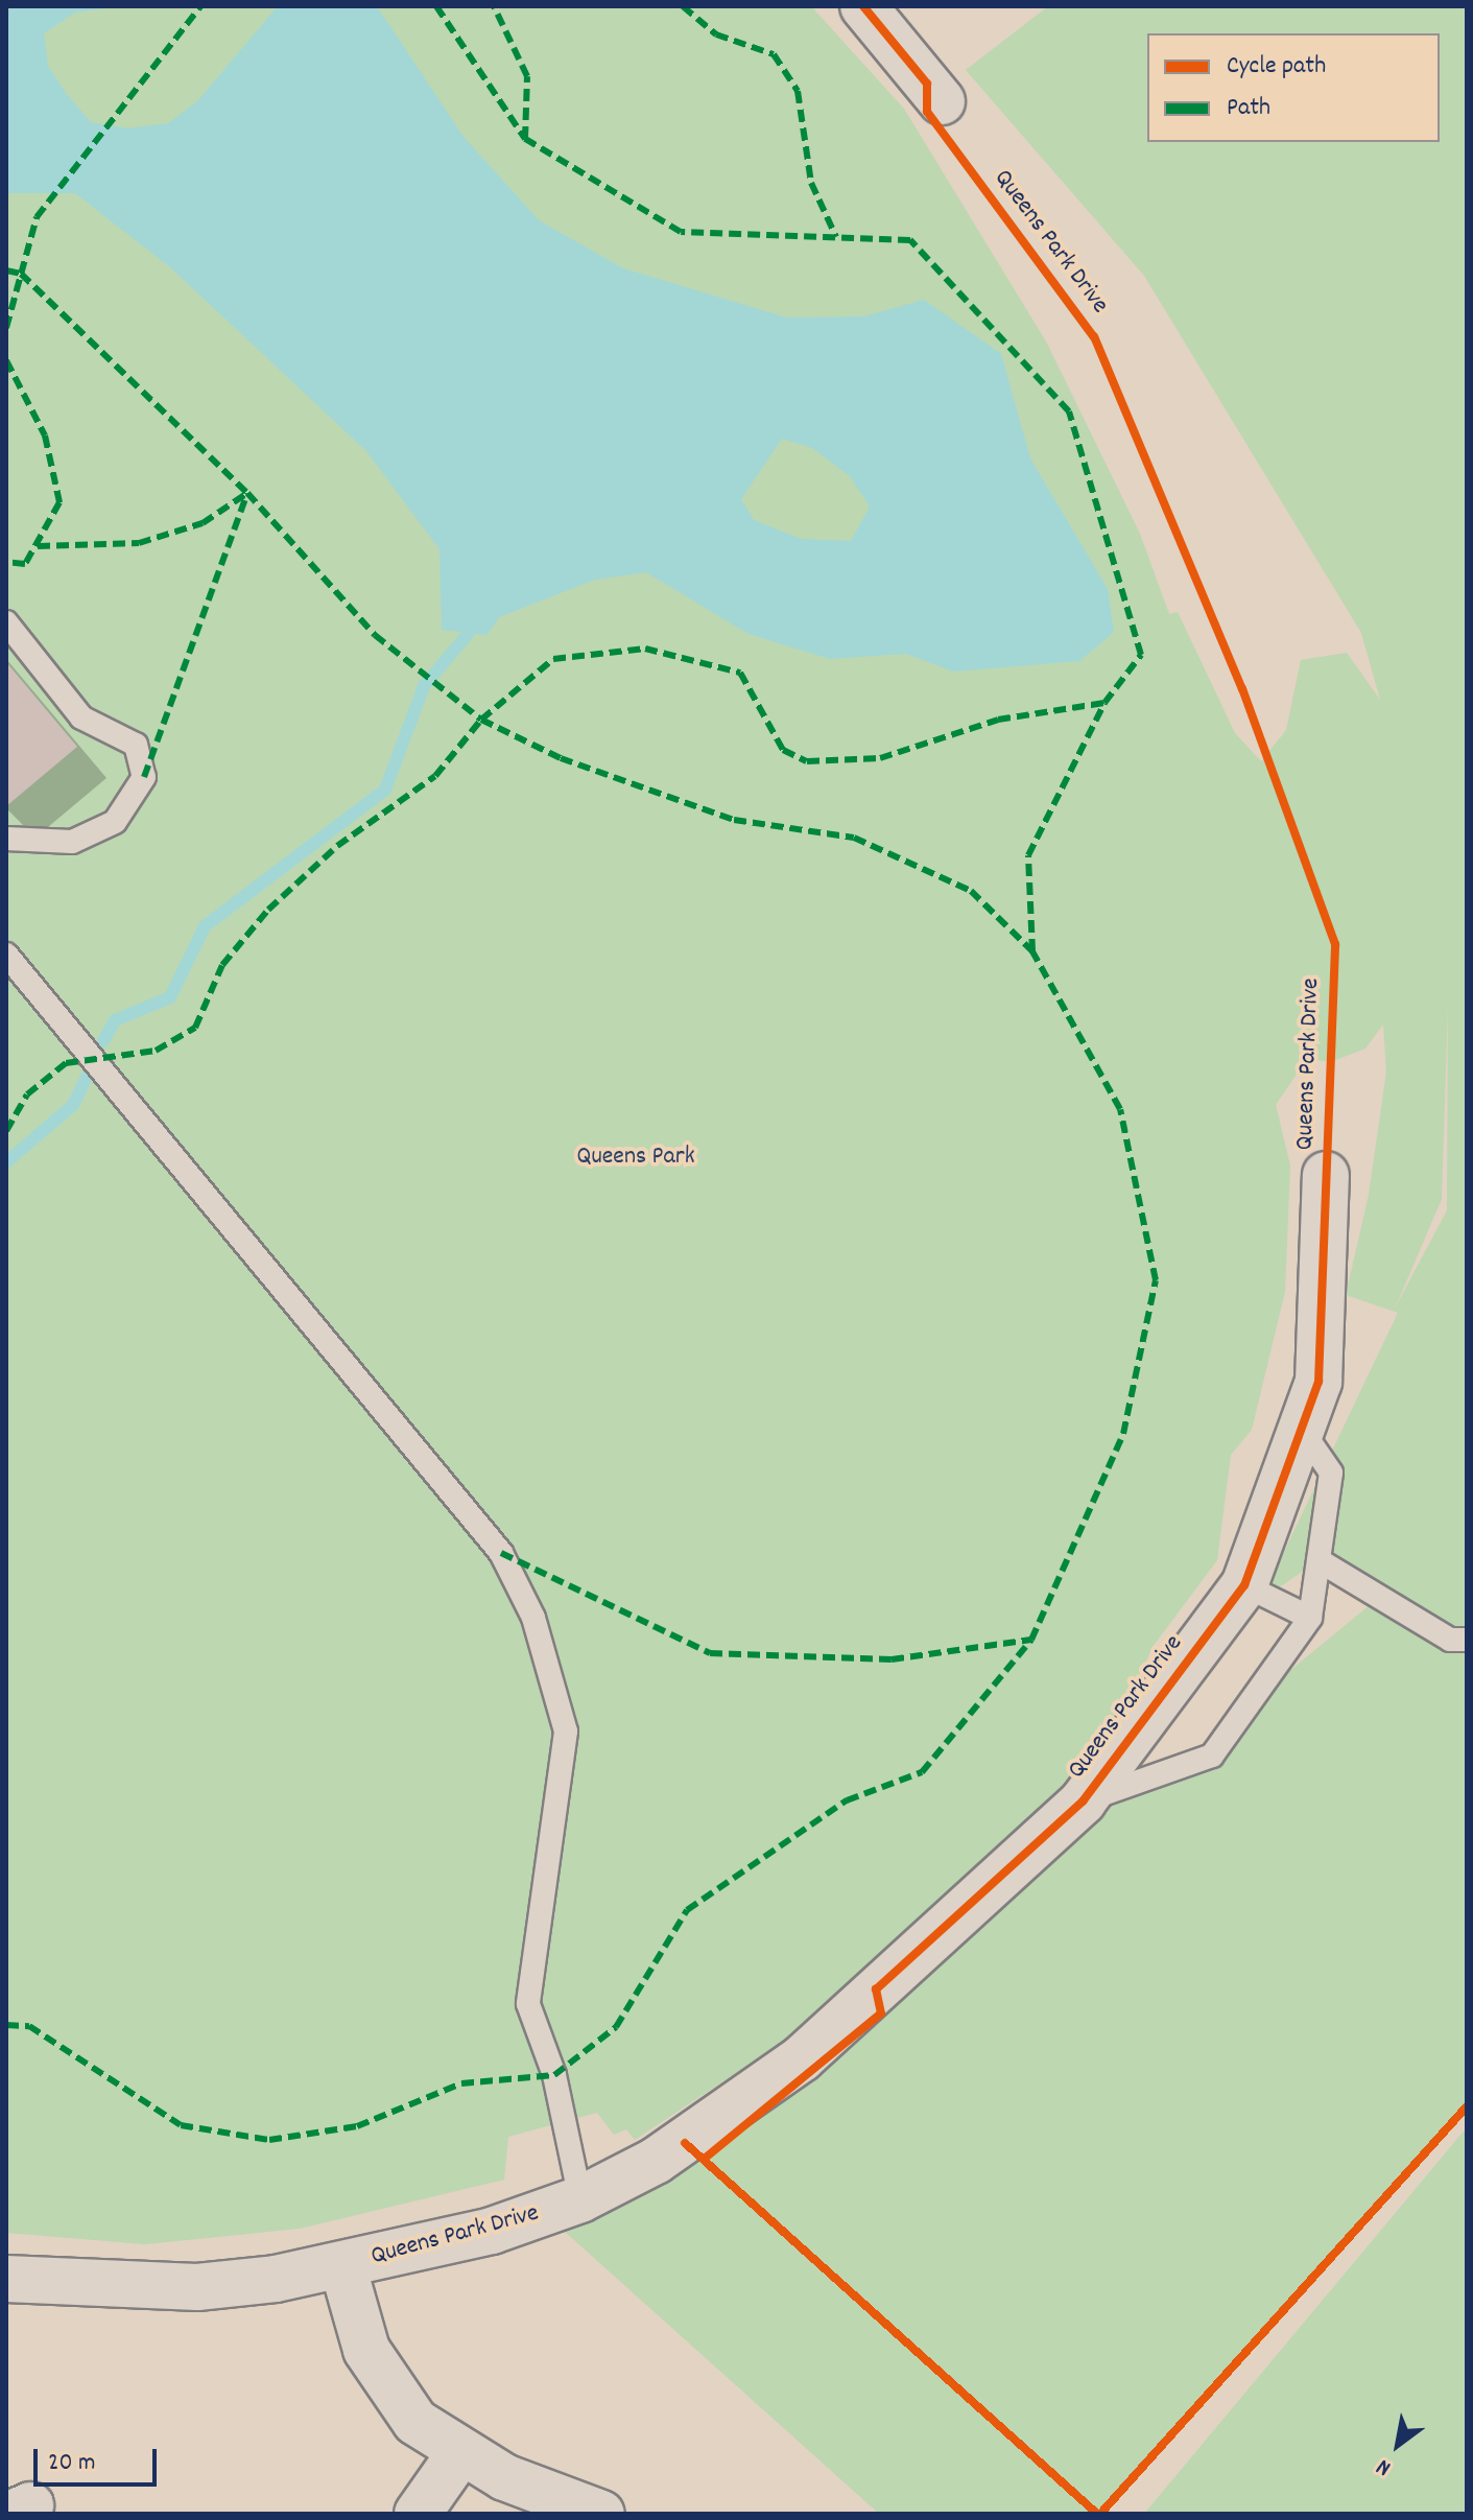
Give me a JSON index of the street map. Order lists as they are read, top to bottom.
{
  "streets": {
    "street": ["Queens Park Drive"]
  },
  "parks": ["Queens Park"],
  "legend": ["Cycle path", "Path"],
  "scale_bar": "20 m",
  "north": "bottom left"
}
